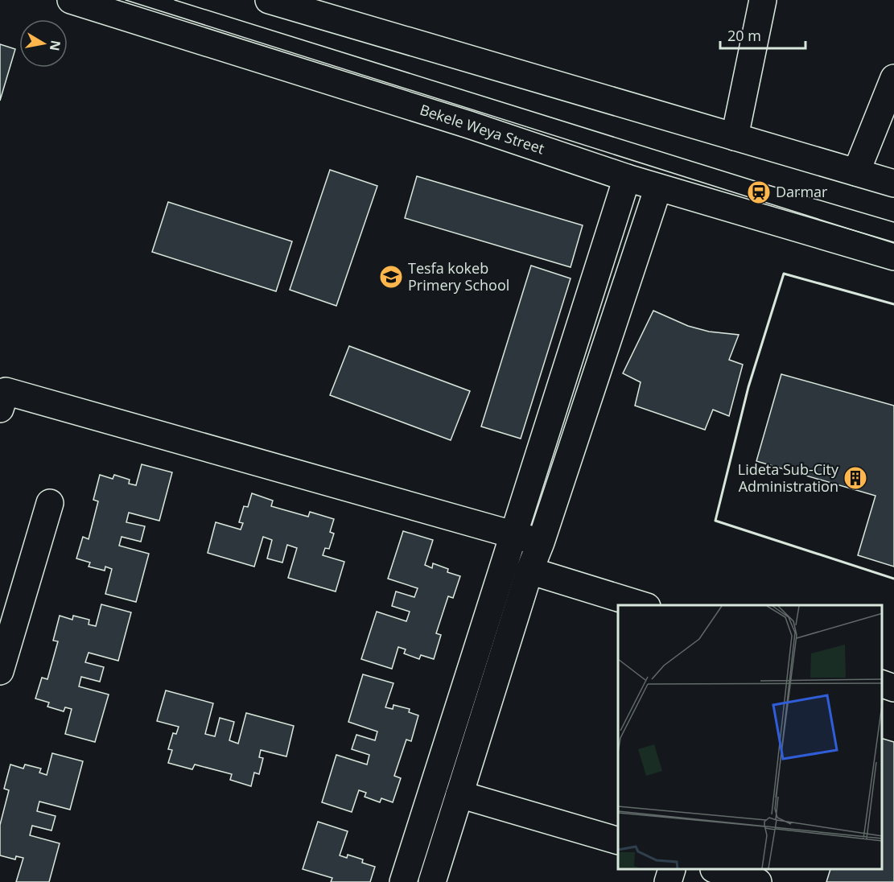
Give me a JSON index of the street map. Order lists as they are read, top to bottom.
{
  "streets": {
    "street": ["Bekele Weya Street"]
  },
  "places": {
    "station": ["Darmar"],
    "school or university": ["Tesfa kokeb Primery School"],
    "building": ["Lideta Sub-City Administration"]
  },
  "scale_bar": "20 m",
  "north": "right"
}
